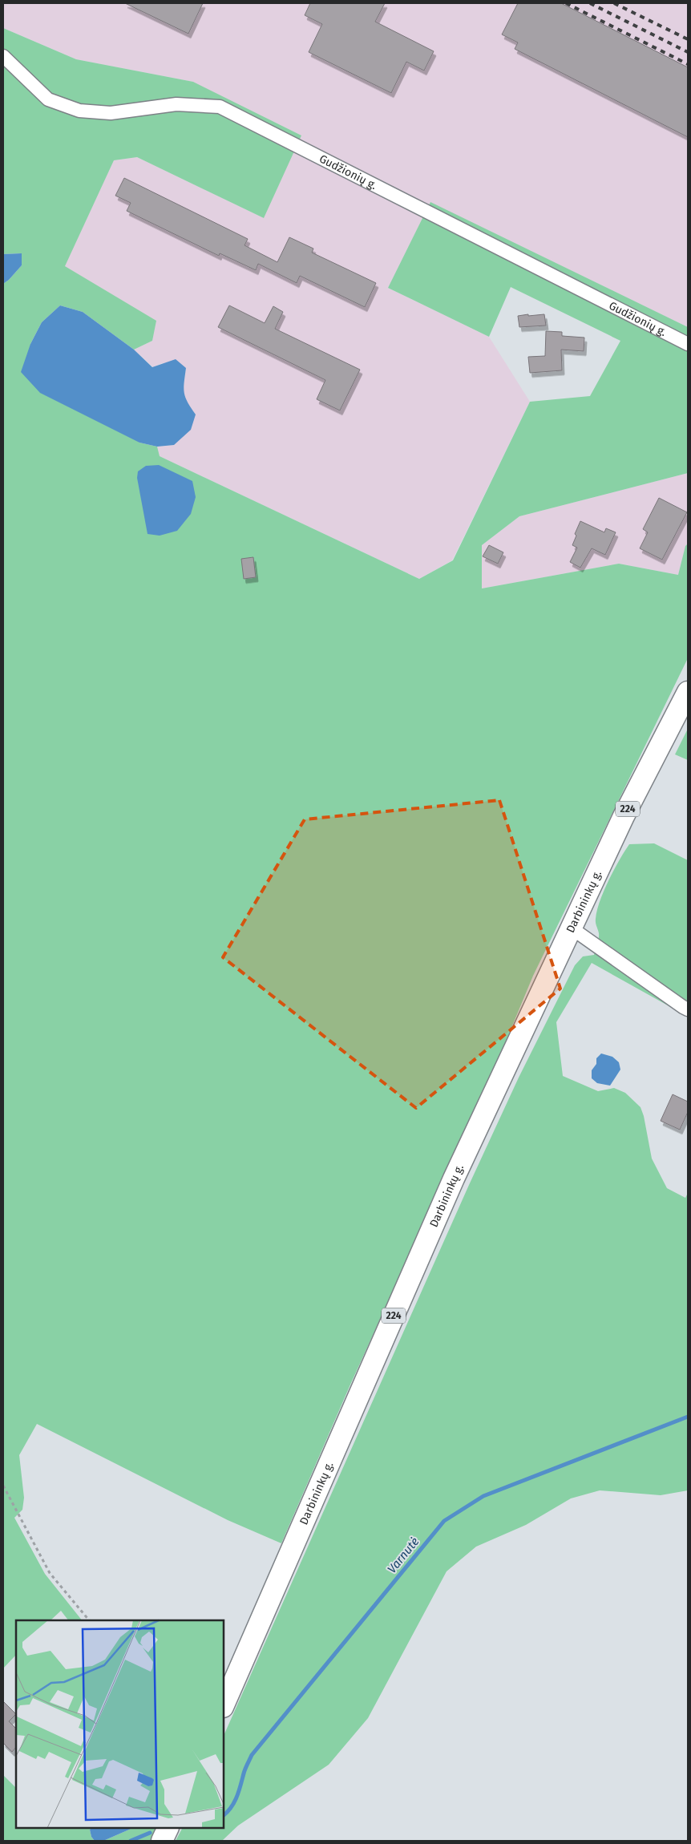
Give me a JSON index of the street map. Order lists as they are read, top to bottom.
{
  "streets": {
    "main road": ["224", "Darbininkų g."],
    "street": ["Gudžionių g."]
  },
  "water": ["Varnutė"]
}
